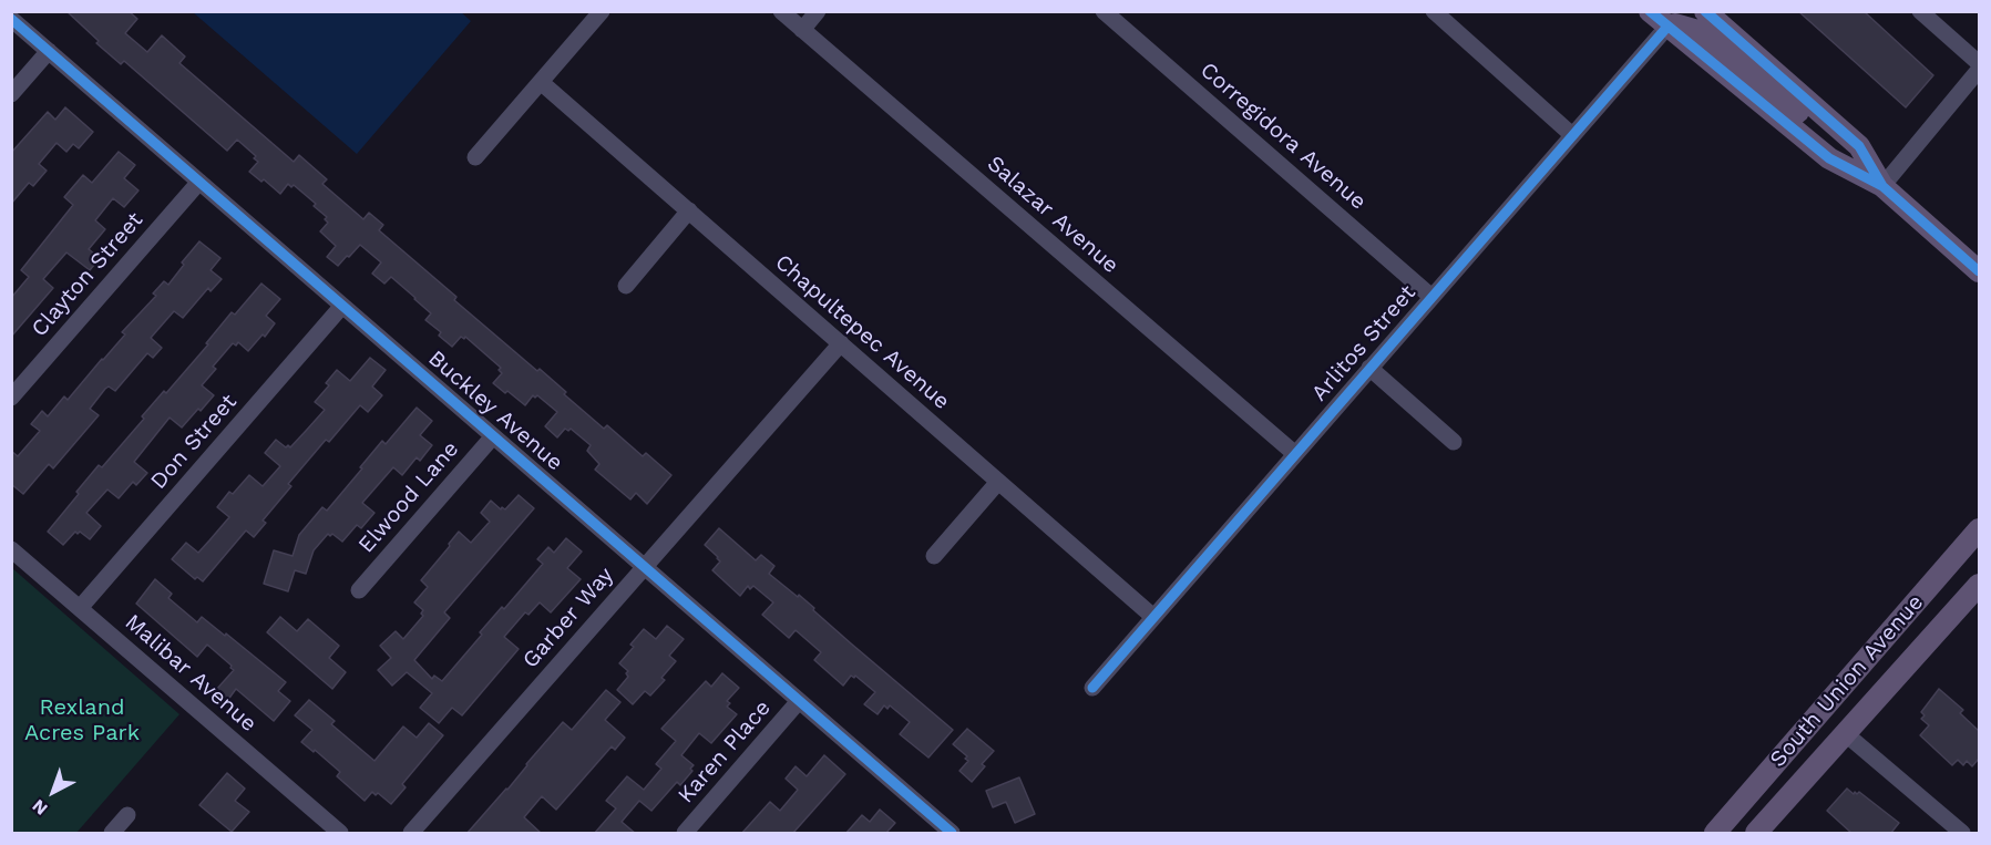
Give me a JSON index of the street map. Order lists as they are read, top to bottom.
{
  "streets": {
    "main road": ["South Union Avenue"],
    "street": [
      "Corregidora Avenue",
      "Salazar Avenue",
      "Clayton Street",
      "Chapultepec Avenue",
      "Arlitos Street",
      "Buckley Avenue",
      "Don Street",
      "Elwood Lane",
      "Garber Way",
      "Malibar Avenue",
      "Karen Place"
    ]
  },
  "crossings": [
    ["Corregidora Avenue", "Arlitos Street"],
    ["Salazar Avenue", "Arlitos Street"],
    ["Clayton Street", "Buckley Avenue"],
    ["Chapultepec Avenue", "Arlitos Street"],
    ["Chapultepec Avenue", "Garber Way"],
    ["Buckley Avenue", "Don Street"],
    ["Buckley Avenue", "Elwood Lane"],
    ["Buckley Avenue", "Garber Way"],
    ["Buckley Avenue", "Karen Place"],
    ["Don Street", "Malibar Avenue"]
  ],
  "parks": ["Rexland Acres Park"],
  "north": "bottom left"
}
